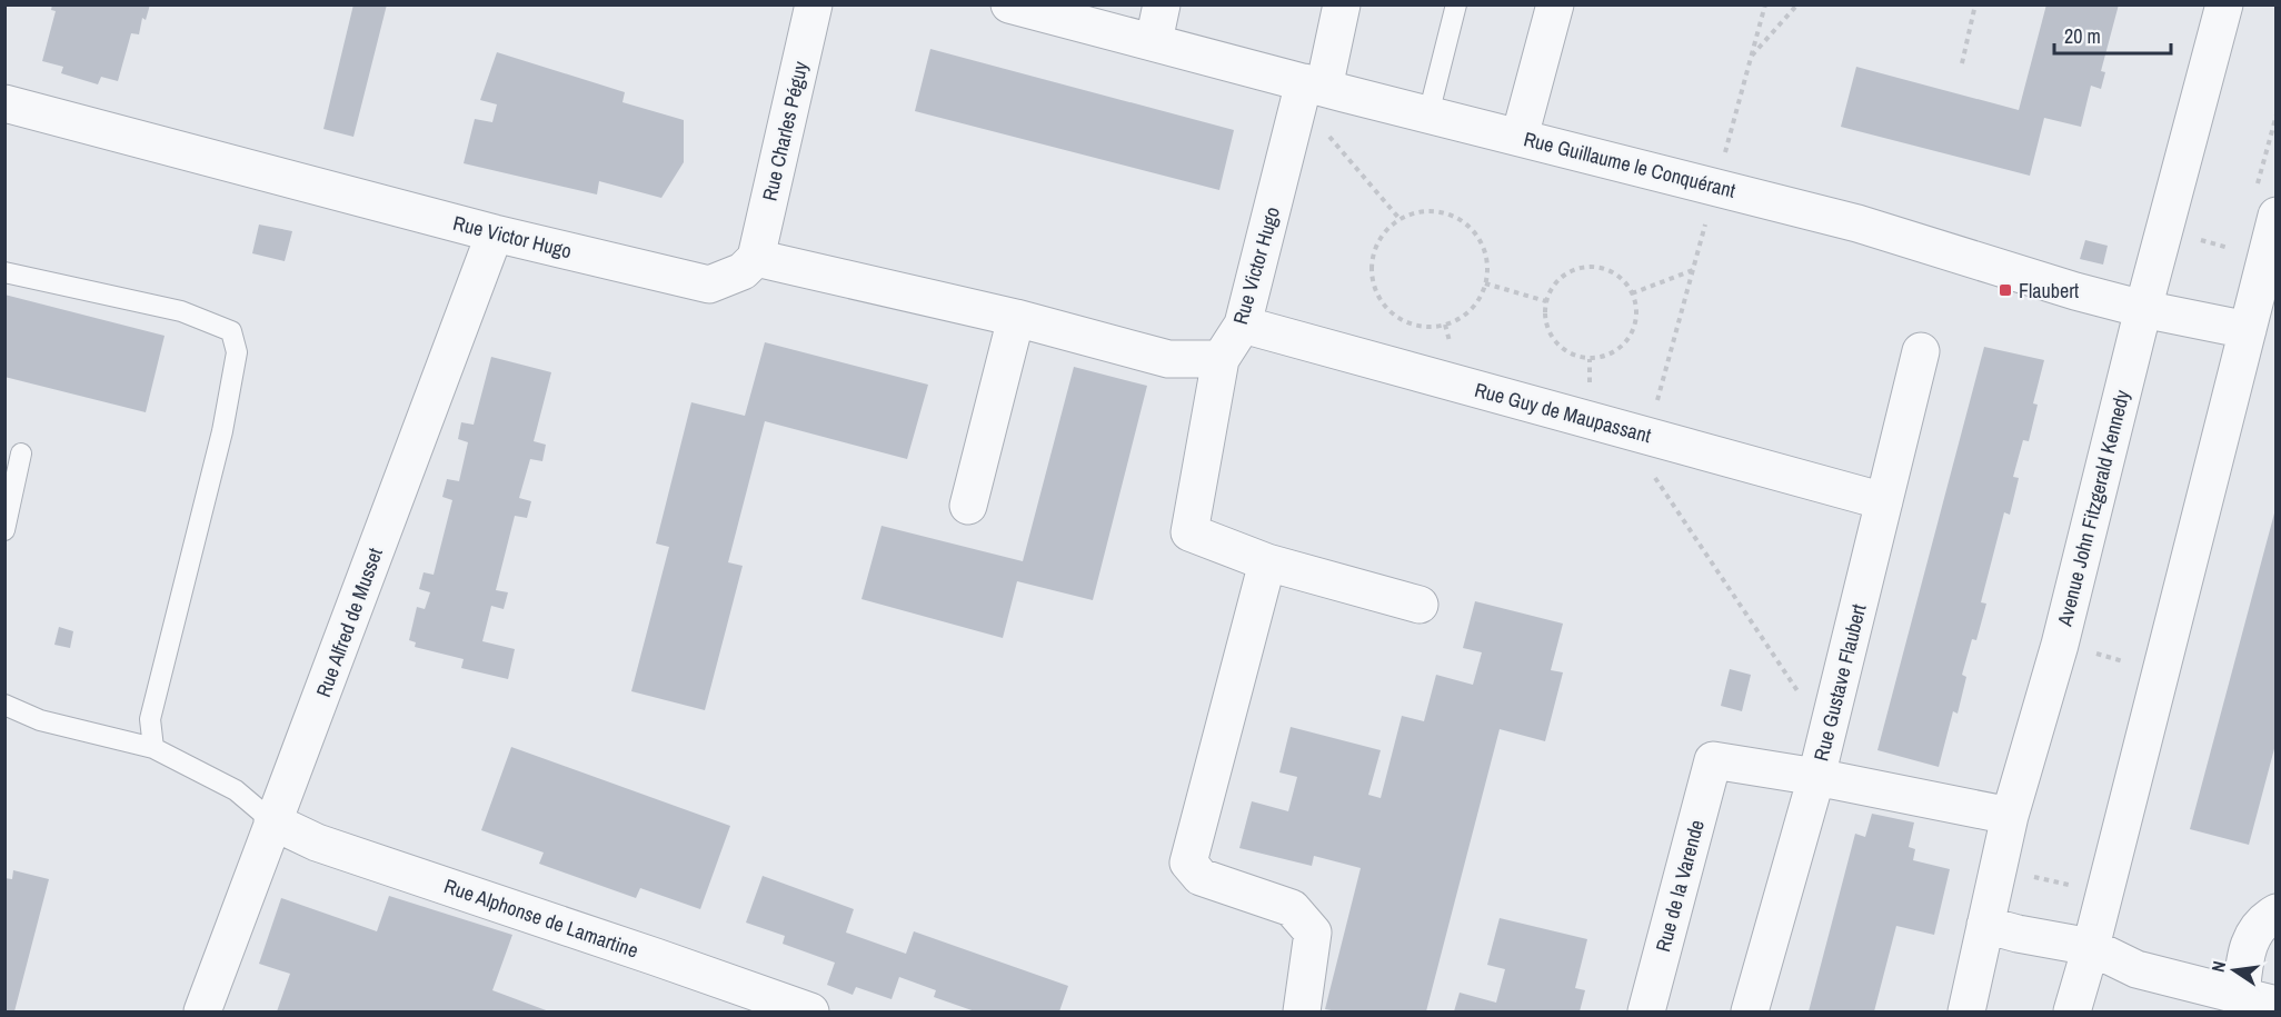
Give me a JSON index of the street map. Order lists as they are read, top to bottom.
{
  "streets": {
    "street": [
      "Rue Charles Péguy",
      "Rue Guillaume le Conquérant",
      "Rue Victor Hugo",
      "Rue Guy de Maupassant",
      "Avenue John Fitzgerald Kennedy",
      "Rue Alfred de Musset",
      "Rue Gustave Flaubert",
      "Rue de la Varende",
      "Rue Alphonse de Lamartine"
    ]
  },
  "crossings": [
    ["Rue Charles Péguy", "Rue Victor Hugo"],
    ["Rue Guillaume le Conquérant", "Rue Victor Hugo"],
    ["Rue Guillaume le Conquérant", "Avenue John Fitzgerald Kennedy"],
    ["Rue Victor Hugo", "Rue Guy de Maupassant"],
    ["Rue Victor Hugo", "Rue Alfred de Musset"],
    ["Rue Guy de Maupassant", "Rue Gustave Flaubert"],
    ["Rue Alfred de Musset", "Rue Alphonse de Lamartine"],
    ["Rue Gustave Flaubert", "Rue de la Varende"]
  ],
  "places": {
    "transit": ["Flaubert"]
  },
  "scale_bar": "20 m",
  "north": "left"
}
